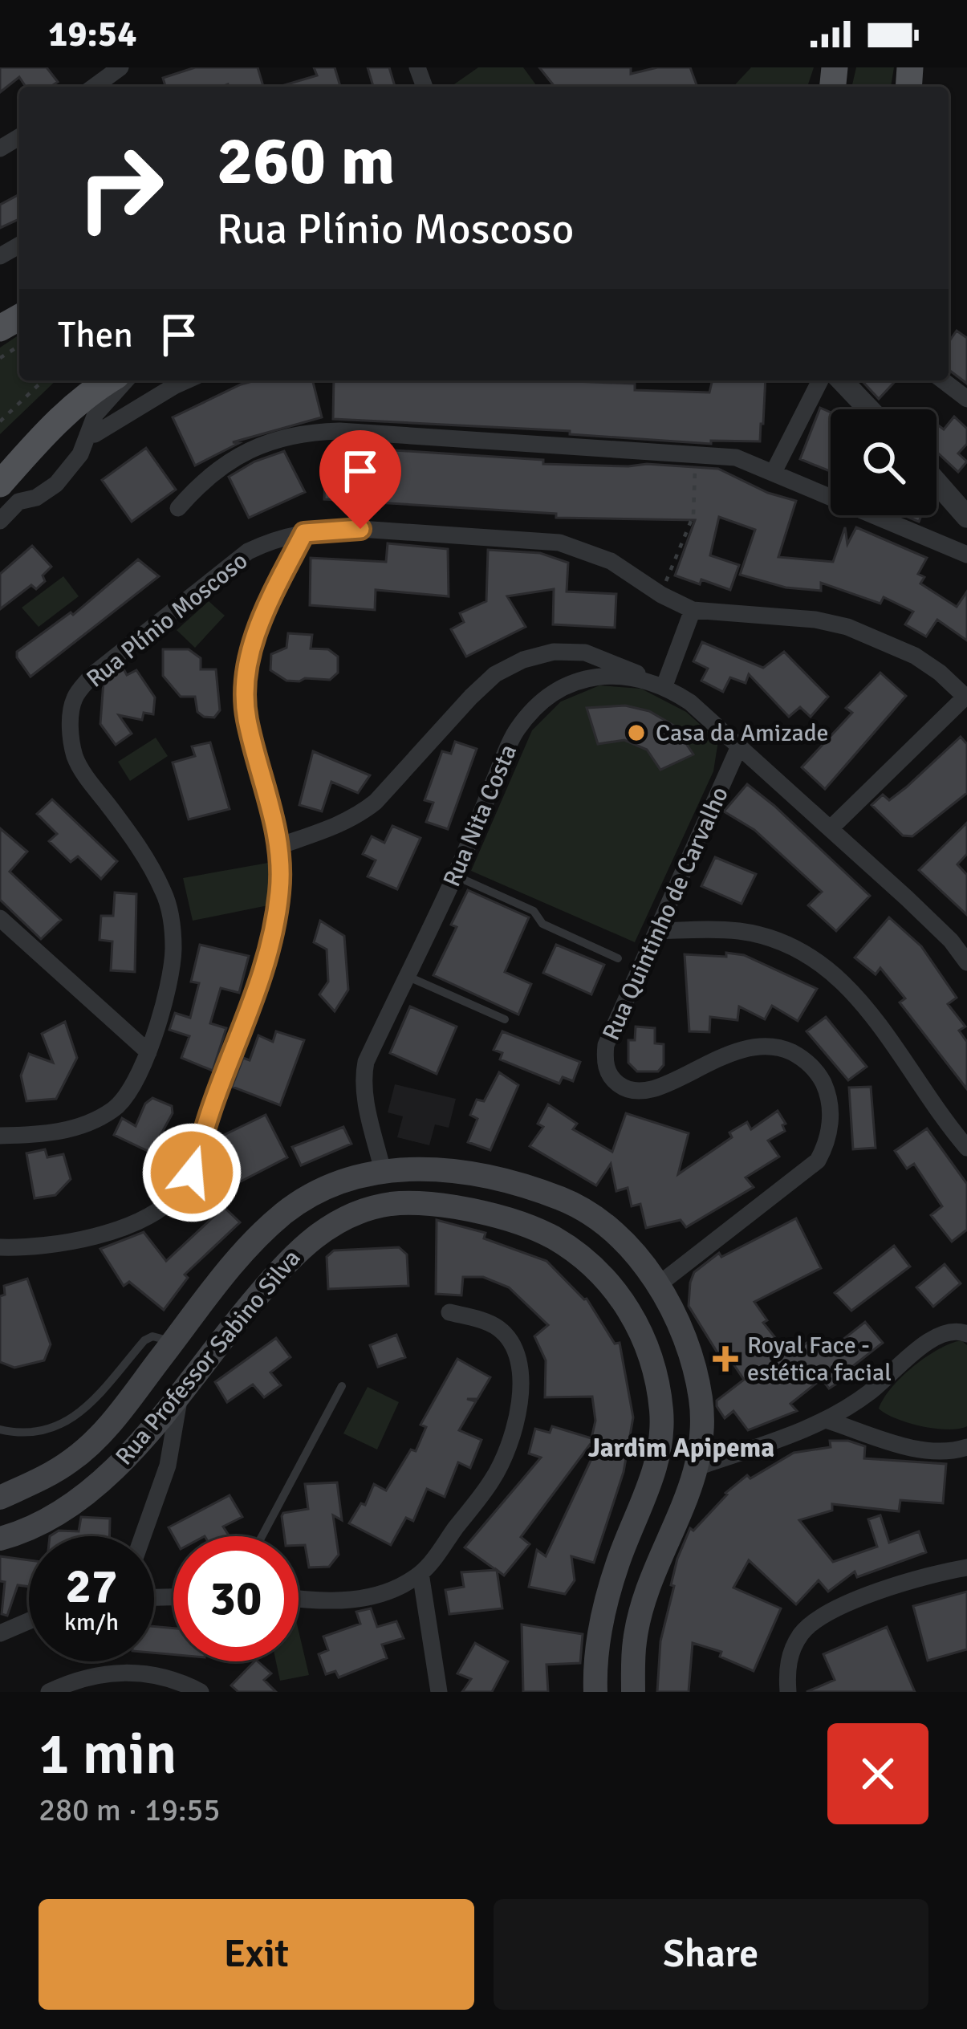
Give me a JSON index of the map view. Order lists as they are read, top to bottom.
{
  "streets": {
    "main road": ["Rua Professor Sabino Silva"],
    "street": ["Rua Plínio Moscoso", "Rua Nita Costa", "Rua Quintinho de Carvalho"]
  },
  "crossings": [
    ["Rua Nita Costa", "Rua Quintinho de Carvalho"],
    ["Rua Nita Costa", "Rua Professor Sabino Silva"],
    ["Rua Quintinho de Carvalho", "Rua Professor Sabino Silva"]
  ],
  "districts": ["Jardim Apipema"],
  "places": {
    "other": ["Casa da Amizade"],
    "health": ["Royal Face - estética facial"]
  },
  "page": {
    "status": "19:54",
    "turn": ["260 m", "Rua Plínio Moscoso"],
    "then": "Then",
    "speed": "27 km/h",
    "limit": "30",
    "heading": ["1 min", "280 m · 19:55"],
    "buttons": ["Exit", "Share"]
  }
}
